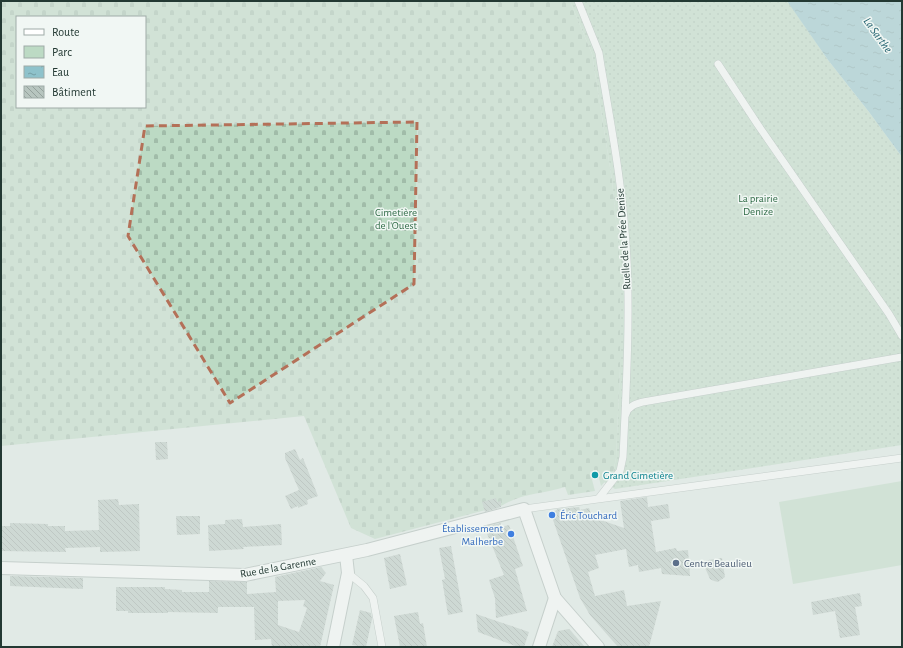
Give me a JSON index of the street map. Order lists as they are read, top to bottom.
{
  "streets": {
    "street": ["Rue de la Garenne"],
    "lane": ["Ruelle de la Prée Denise"]
  },
  "water": ["La Sarthe"],
  "parks": ["La prairie Denize", "Cimetière de l'Ouest"],
  "places": [
    "Grand Cimetière",
    "Éric Touchard",
    "Établissement Malherbe",
    "Centre Beaulieu"
  ],
  "legend": [
    "Route",
    "Parc",
    "Eau",
    "Bâtiment"
  ]
}
